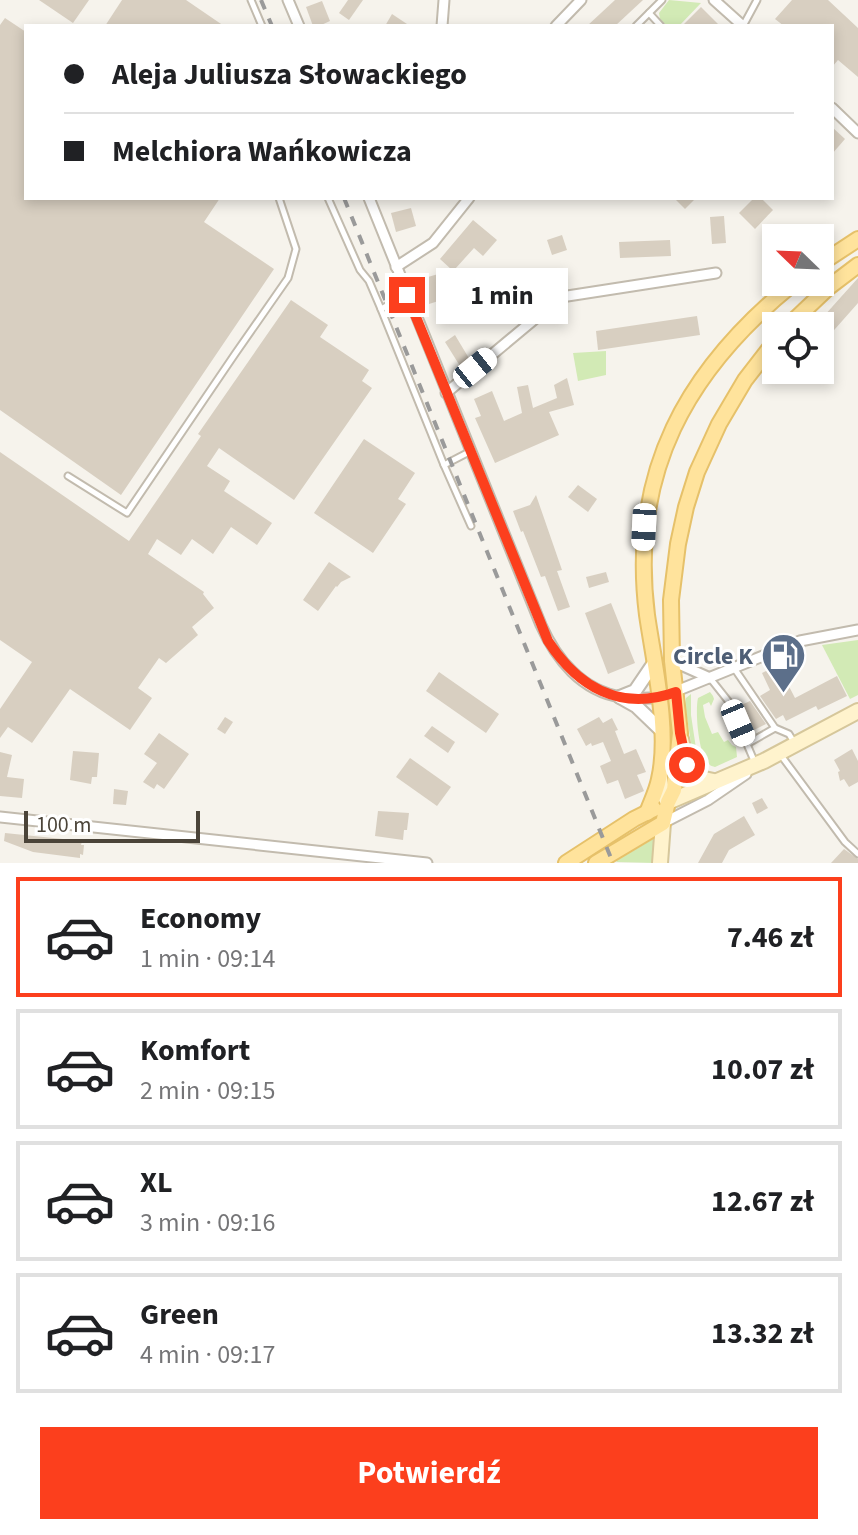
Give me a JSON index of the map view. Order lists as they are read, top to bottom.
{
  "places": {
    "fuel station": ["Circle K"]
  },
  "scale_bar": "100 m",
  "north": "top left",
  "page": {
    "banner": ["Aleja Juliusza Słowackiego", "Melchiora Wańkowicza"],
    "bubble": "1 min",
    "scale": "100 m",
    "list": [
      {
        "name": "Economy",
        "note": "1 min · 09:14",
        "value": "7.46 zł"
      },
      {
        "name": "Komfort",
        "note": "2 min · 09:15",
        "value": "10.07 zł"
      },
      {
        "name": "XL",
        "note": "3 min · 09:16",
        "value": "12.67 zł"
      },
      {
        "name": "Green",
        "note": "4 min · 09:17",
        "value": "13.32 zł"
      }
    ],
    "buttons": "Potwierdź"
  }
}
